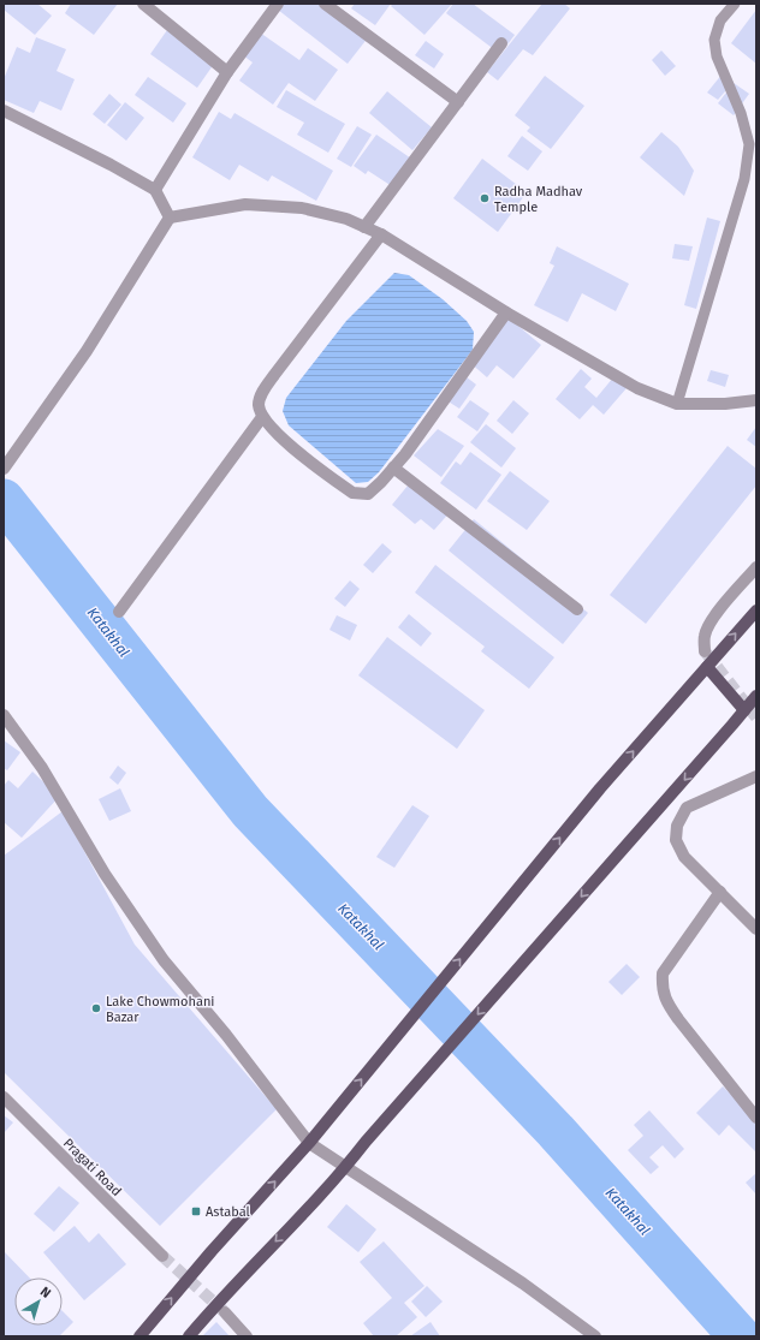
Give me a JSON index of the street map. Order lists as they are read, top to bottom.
{
  "streets": {
    "street": ["Pragati Road"]
  },
  "water": ["Katakhal"],
  "places": {
    "other": ["Radha Madhav Temple", "Lake Chowmohani Bazar"],
    "transit": ["Astabal"]
  },
  "north": "top right"
}
